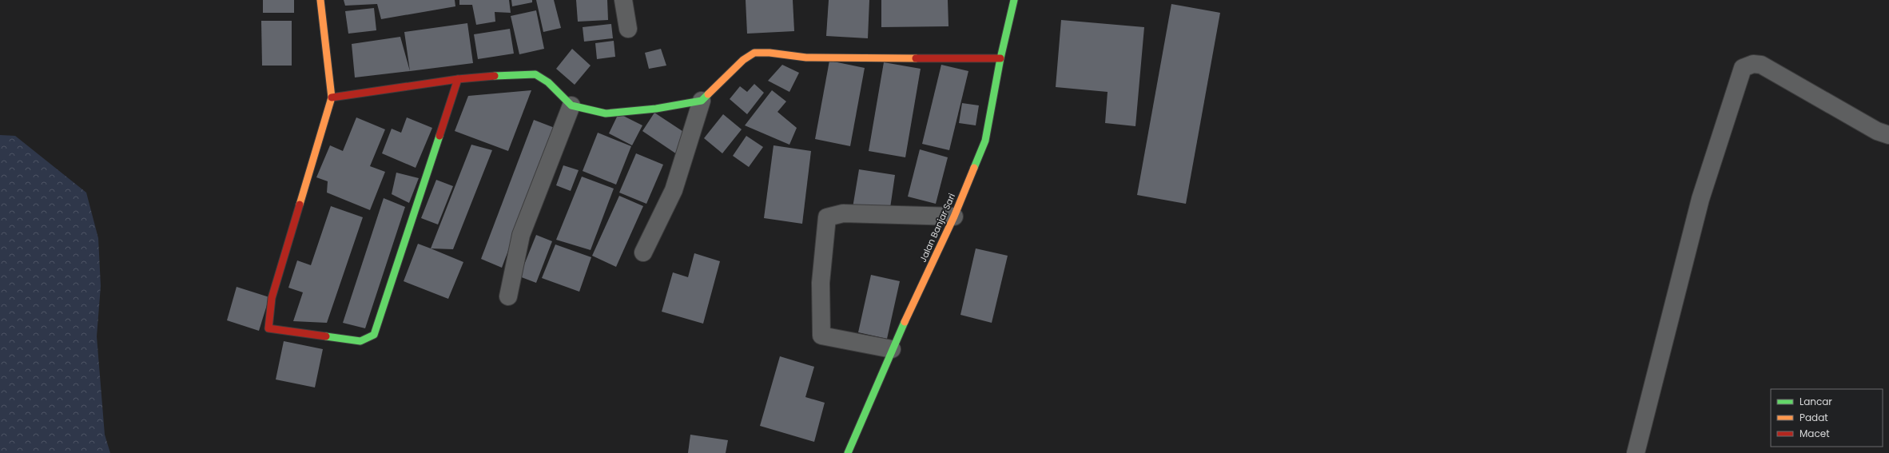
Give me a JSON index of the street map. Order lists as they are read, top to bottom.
{
  "streets": {
    "street": ["Jalan Banjar Sari"]
  },
  "legend": ["Lancar", "Padat", "Macet"]
}
